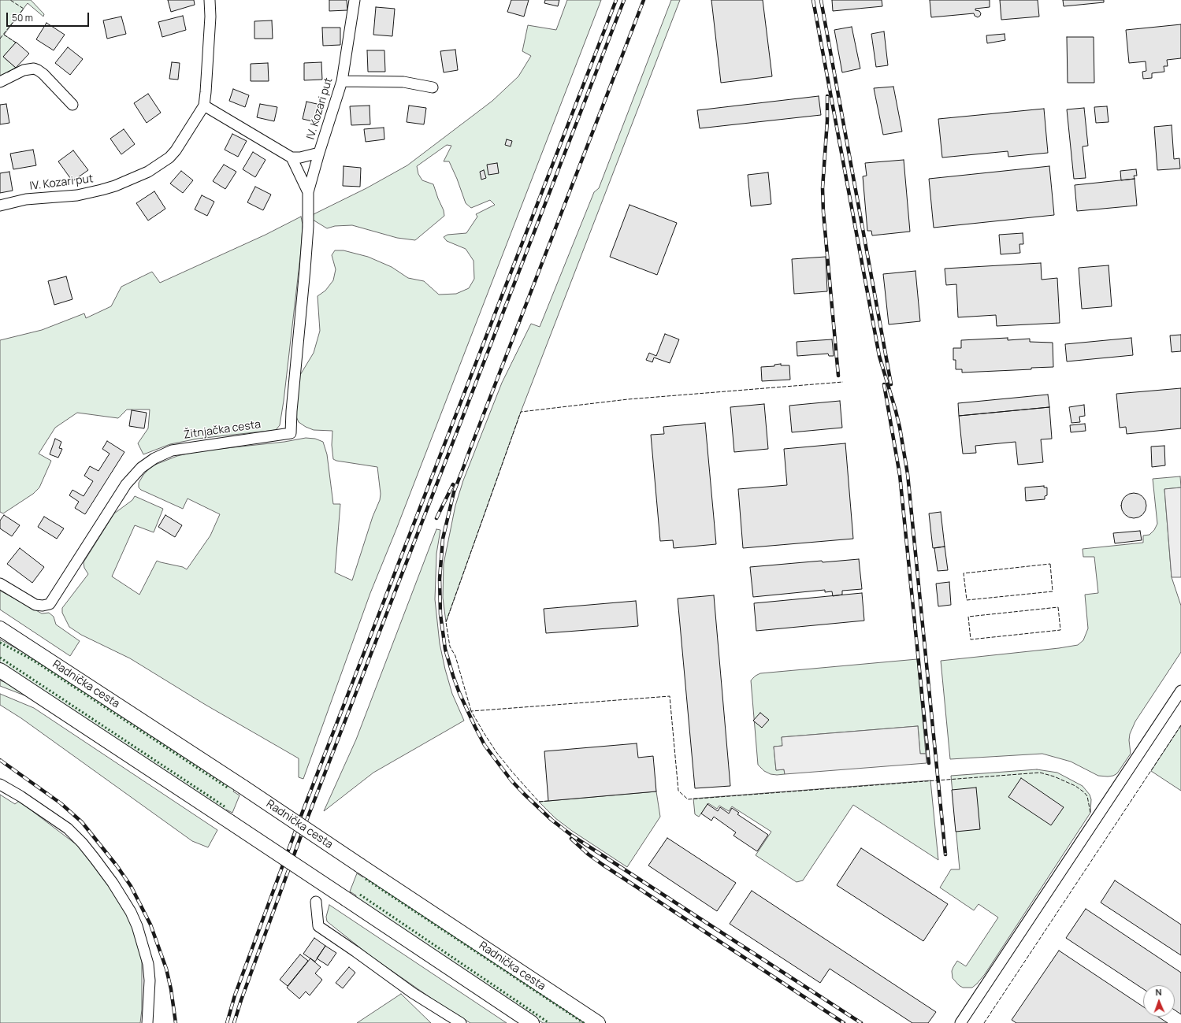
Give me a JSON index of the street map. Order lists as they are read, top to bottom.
{
  "streets": {
    "main road": ["Radnička cesta"],
    "street": ["IV. Kozari put", "Žitnjačka cesta"]
  },
  "scale_bar": "50 m",
  "north": "top"
}
